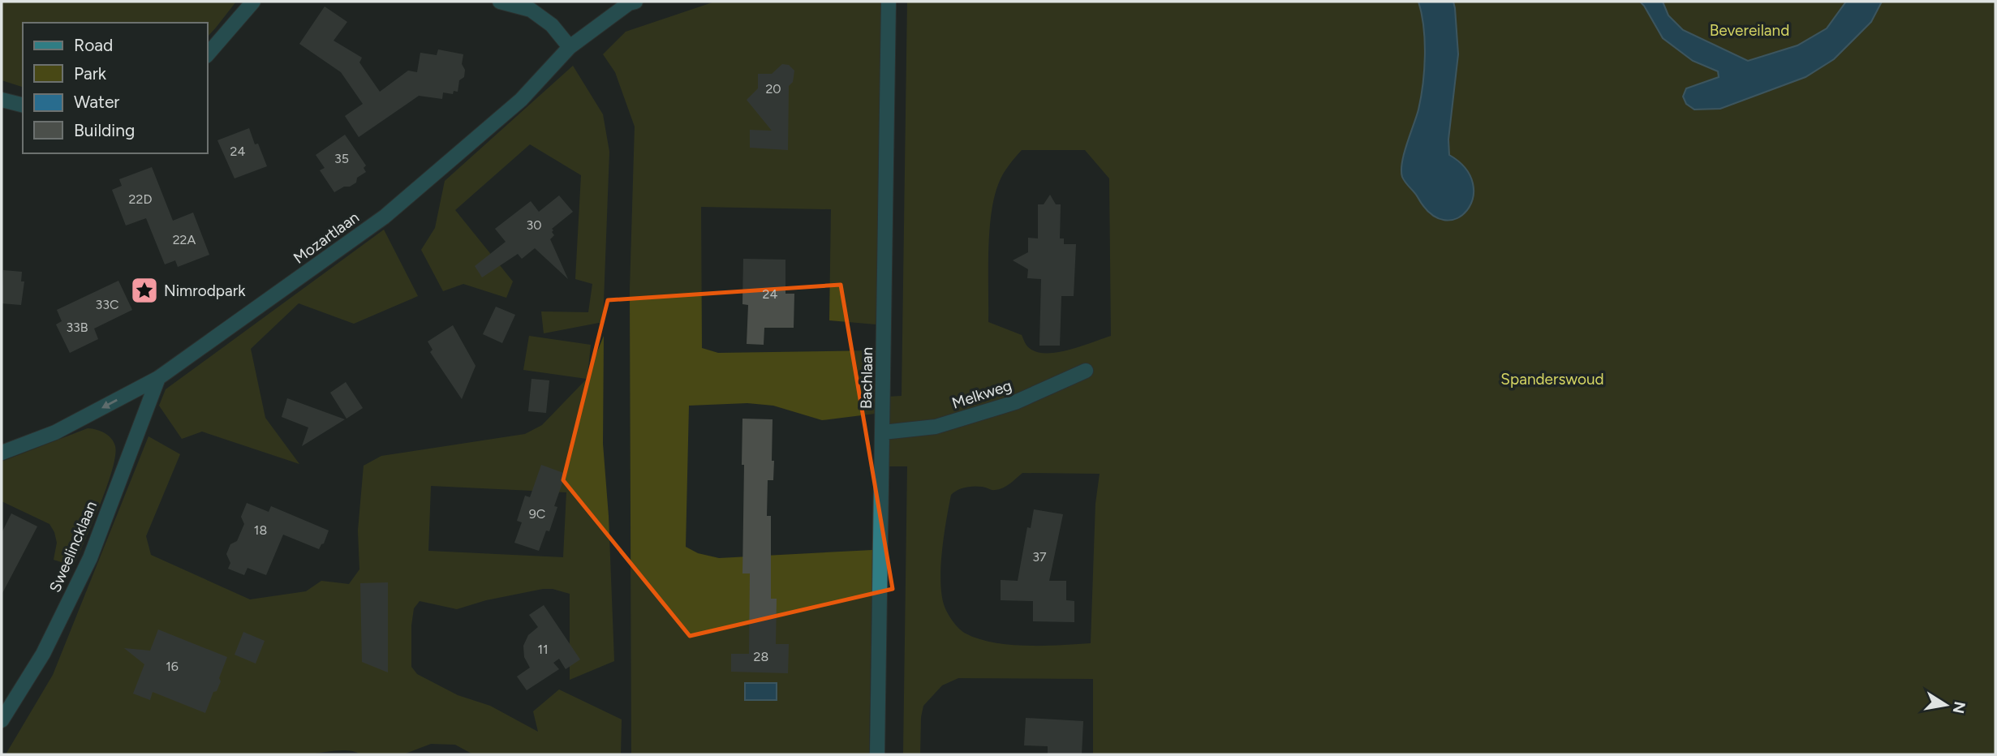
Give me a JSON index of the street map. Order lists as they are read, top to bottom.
{
  "streets": {
    "street": [
      "Mozartlaan",
      "Bachlaan",
      "Melkweg",
      "Sweelincklaan"
    ]
  },
  "crossings": [
    ["Mozartlaan", "Sweelincklaan"],
    ["Bachlaan", "Melkweg"]
  ],
  "parks": ["Bevereiland", "Spanderswoud"],
  "places": {
    "place": ["Nimrodpark"]
  },
  "house_numbers": [
    "20",
    "24",
    "35",
    "22D",
    "30",
    "22A",
    "24",
    "33C",
    "33B",
    "9C",
    "18",
    "37",
    "11",
    "28",
    "16"
  ],
  "legend": [
    "Road",
    "Park",
    "Water",
    "Building"
  ],
  "north": "right"
}
